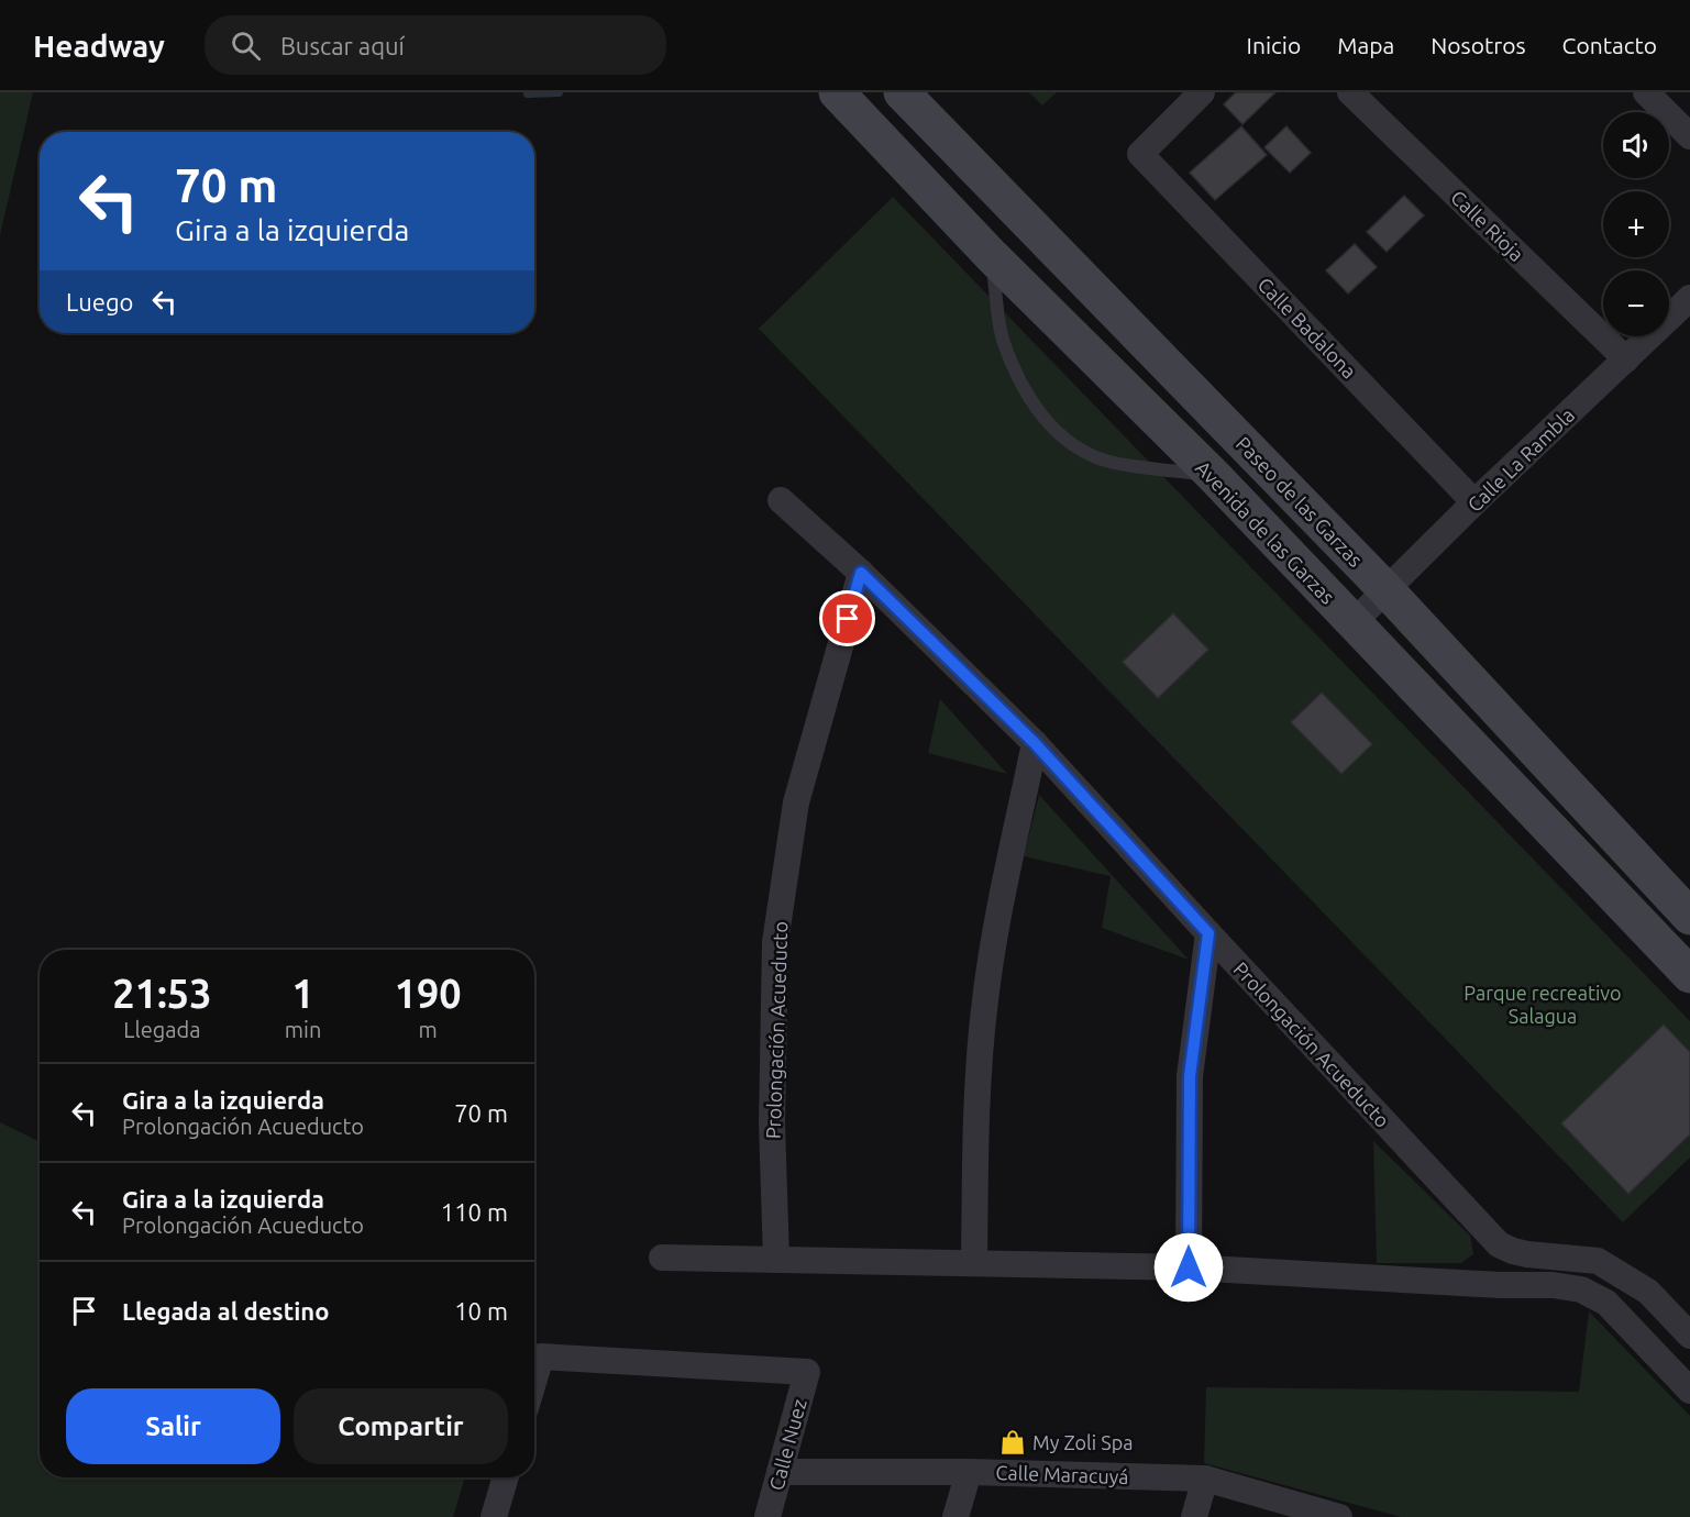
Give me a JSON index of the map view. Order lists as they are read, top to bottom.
{
  "streets": {
    "main road": ["Paseo de las Garzas", "Avenida de las Garzas"],
    "street": [
      "Calle Rioja",
      "Calle Badalona",
      "Calle La Rambla",
      "Prolongación Acueducto",
      "Calle Nuez",
      "Calle Maracuyá"
    ]
  },
  "crossings": [
    ["Calle Rioja", "Calle La Rambla"],
    ["Calle Badalona", "Calle La Rambla"],
    ["Calle La Rambla", "Paseo de las Garzas"],
    ["Calle La Rambla", "Avenida de las Garzas"],
    ["Calle Nuez", "Calle Maracuyá"]
  ],
  "parks": ["Parque recreativo Salagua"],
  "places": {
    "shop": ["My Zoli Spa"]
  },
  "page": {
    "header": "Headway",
    "search": "Buscar aquí",
    "nav": [
      "Inicio",
      "Mapa",
      "Nosotros",
      "Contacto"
    ],
    "map_buttons": ["+", "−"],
    "turn": ["70 m", "Gira a la izquierda"],
    "then": "Luego",
    "eta": [
      "21:53",
      "Llegada",
      "1",
      "min",
      "190",
      "m"
    ],
    "list": [
      {
        "name": "Gira a la izquierda",
        "note": "Prolongación Acueducto",
        "value": "70 m"
      },
      {
        "name": "Gira a la izquierda",
        "note": "Prolongación Acueducto",
        "value": "110 m"
      },
      {
        "name": "Llegada al destino",
        "value": "10 m"
      }
    ],
    "buttons": ["Salir", "Compartir"]
  }
}
